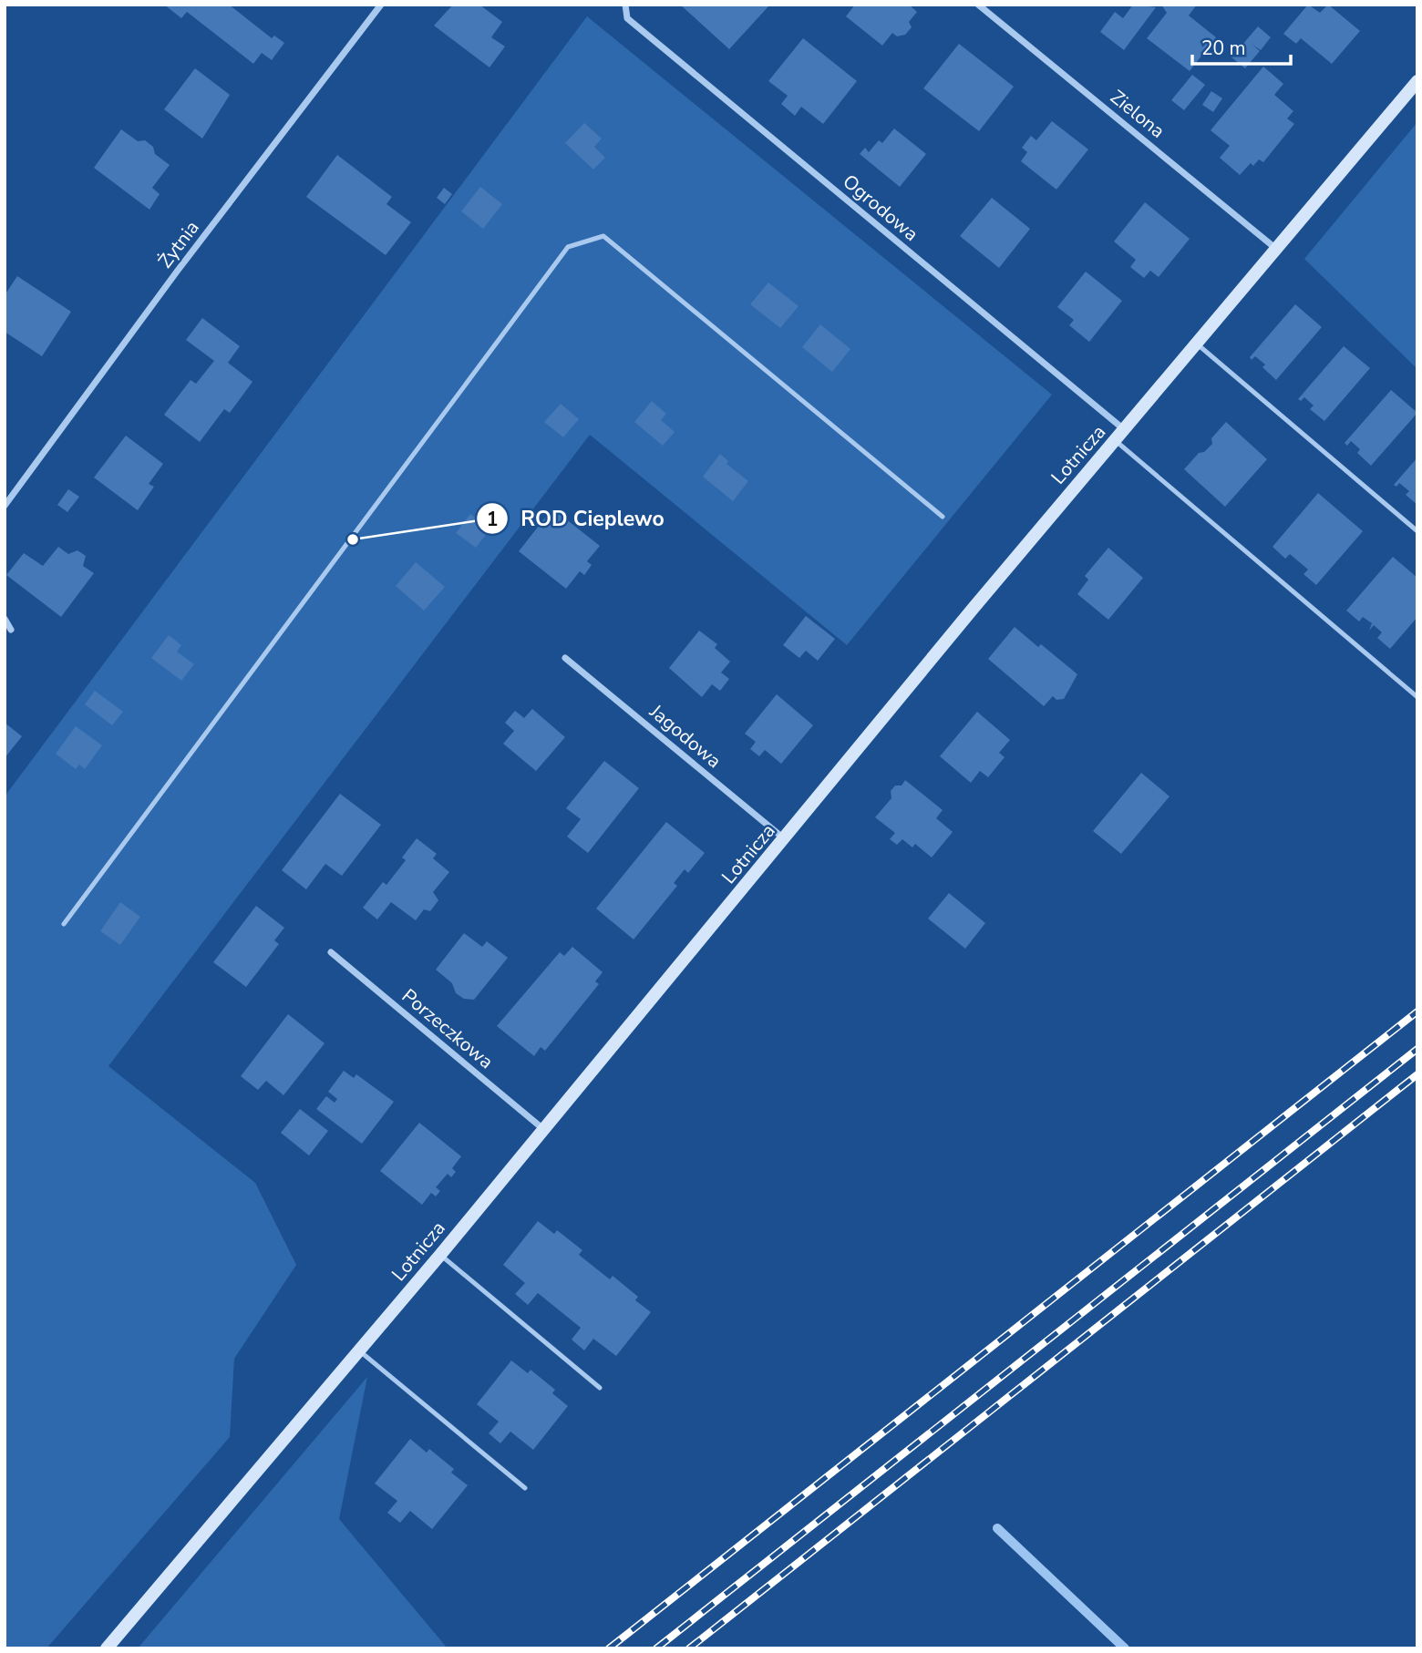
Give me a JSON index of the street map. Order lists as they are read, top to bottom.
{
  "streets": {
    "street": [
      "Zielona",
      "Ogrodowa",
      "Żytnia",
      "Lotnicza",
      "Jagodowa",
      "Porzeczkowa"
    ]
  },
  "crossings": [
    ["Zielona", "Lotnicza"],
    ["Ogrodowa", "Lotnicza"],
    ["Lotnicza", "Jagodowa"],
    ["Lotnicza", "Porzeczkowa"]
  ],
  "places": ["ROD Cieplewo"],
  "scale_bar": "20 m"
}
